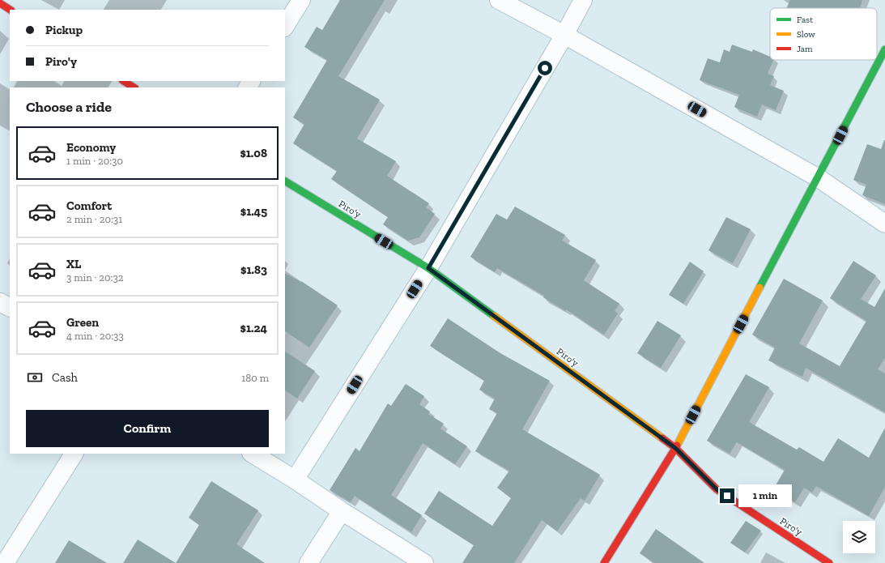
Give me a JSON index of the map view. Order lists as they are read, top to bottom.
{
  "streets": {
    "main road": ["Piro'y"]
  },
  "legend": ["Fast", "Slow", "Jam"],
  "page": {
    "banner": ["Pickup", "Piro'y"],
    "heading": "Choose a ride",
    "list": [
      {
        "name": "Economy",
        "note": "1 min · 20:30",
        "value": "$1.08"
      },
      {
        "name": "Comfort",
        "note": "2 min · 20:31",
        "value": "$1.45"
      },
      {
        "name": "XL",
        "note": "3 min · 20:32",
        "value": "$1.83"
      },
      {
        "name": "Green",
        "note": "4 min · 20:33",
        "value": "$1.24"
      }
    ],
    "pay": ["Cash", "180 m"],
    "buttons": "Confirm",
    "bubble": "1 min"
  }
}
